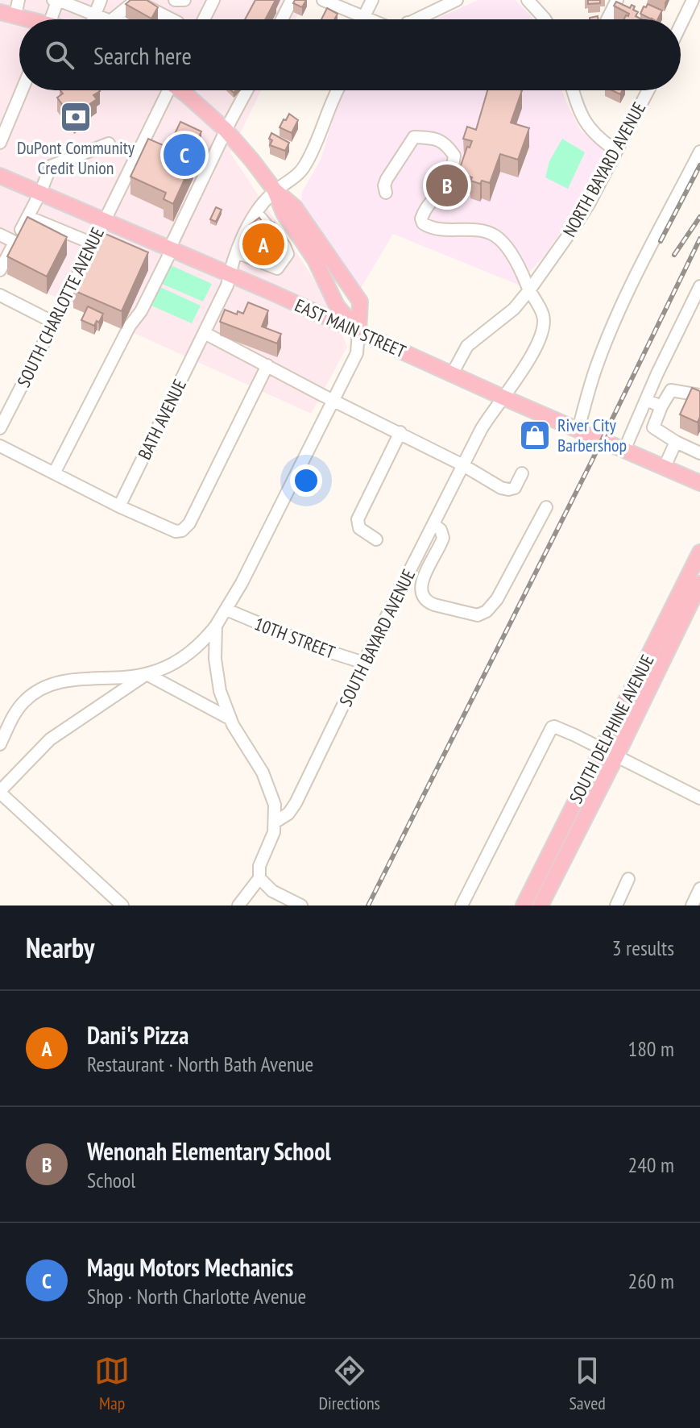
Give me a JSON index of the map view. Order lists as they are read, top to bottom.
{
  "streets": {
    "main road": ["EAST MAIN STREET", "SOUTH DELPHINE AVENUE"],
    "street": [
      "NORTH BAYARD AVENUE",
      "SOUTH CHARLOTTE AVENUE",
      "BATH AVENUE",
      "10TH STREET",
      "SOUTH BAYARD AVENUE"
    ]
  },
  "crossings": [
    ["NORTH BAYARD AVENUE", "EAST MAIN STREET"],
    ["NORTH BAYARD AVENUE", "SOUTH BAYARD AVENUE"],
    ["SOUTH CHARLOTTE AVENUE", "EAST MAIN STREET"],
    ["EAST MAIN STREET", "BATH AVENUE"],
    ["EAST MAIN STREET", "SOUTH BAYARD AVENUE"],
    ["10TH STREET", "SOUTH BAYARD AVENUE"]
  ],
  "places": {
    "bank": ["DuPont Community Credit Union"],
    "shop": ["River City Barbershop"]
  },
  "page": {
    "search": "Search here",
    "pins": ["C", "B", "A"],
    "heading": ["Nearby", "3 results"],
    "list": [
      {
        "mark": "A",
        "name": "Dani's Pizza",
        "note": "Restaurant · North Bath Avenue",
        "value": "180 m"
      },
      {
        "mark": "B",
        "name": "Wenonah Elementary School",
        "note": "School",
        "value": "240 m"
      },
      {
        "mark": "C",
        "name": "Magu Motors Mechanics",
        "note": "Shop · North Charlotte Avenue",
        "value": "260 m"
      }
    ],
    "nav": ["Map", "Directions", "Saved"]
  }
}
